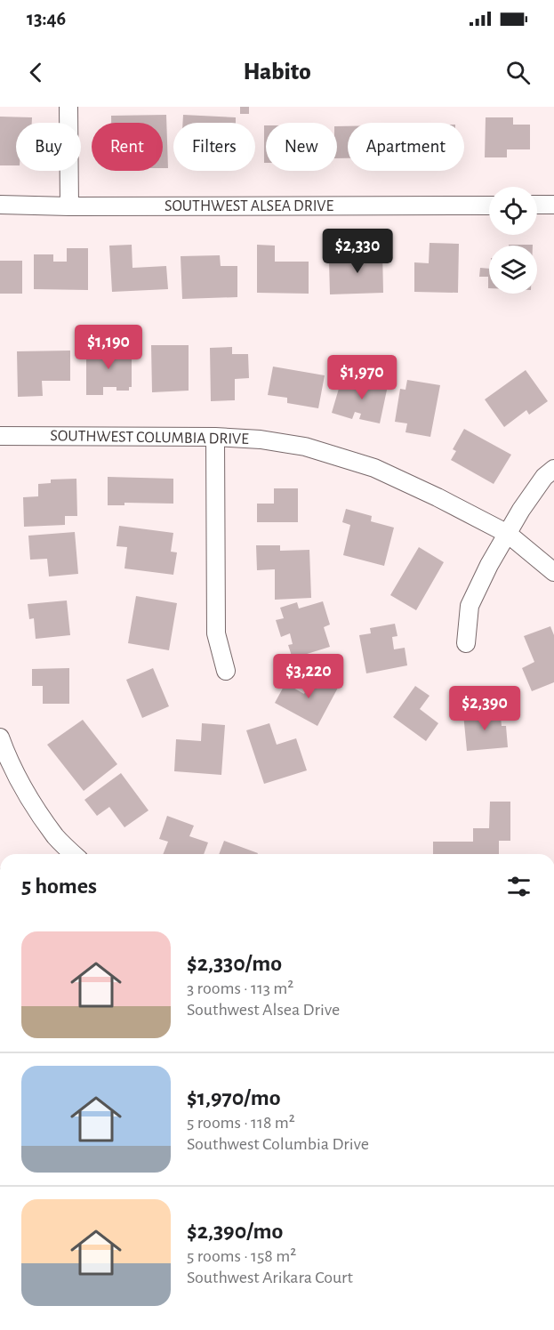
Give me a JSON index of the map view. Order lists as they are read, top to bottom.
{
  "streets": {
    "street": ["SOUTHWEST ALSEA DRIVE", "SOUTHWEST COLUMBIA DRIVE"]
  },
  "page": {
    "status": "13:46",
    "header": "Habito",
    "chip": [
      "Buy",
      "Rent",
      "Filters",
      "New",
      "Apartment"
    ],
    "price": [
      "$2,330",
      "$1,190",
      "$1,970",
      "$3,220",
      "$2,390"
    ],
    "heading": "5 homes",
    "list": [
      {
        "name": "$2,330/mo",
        "note": "3 rooms · 113 m² · Southwest Alsea Drive"
      },
      {
        "name": "$1,970/mo",
        "note": "5 rooms · 118 m² · Southwest Columbia Drive"
      },
      {
        "name": "$2,390/mo",
        "note": "5 rooms · 158 m² · Southwest Arikara Court"
      }
    ]
  }
}
